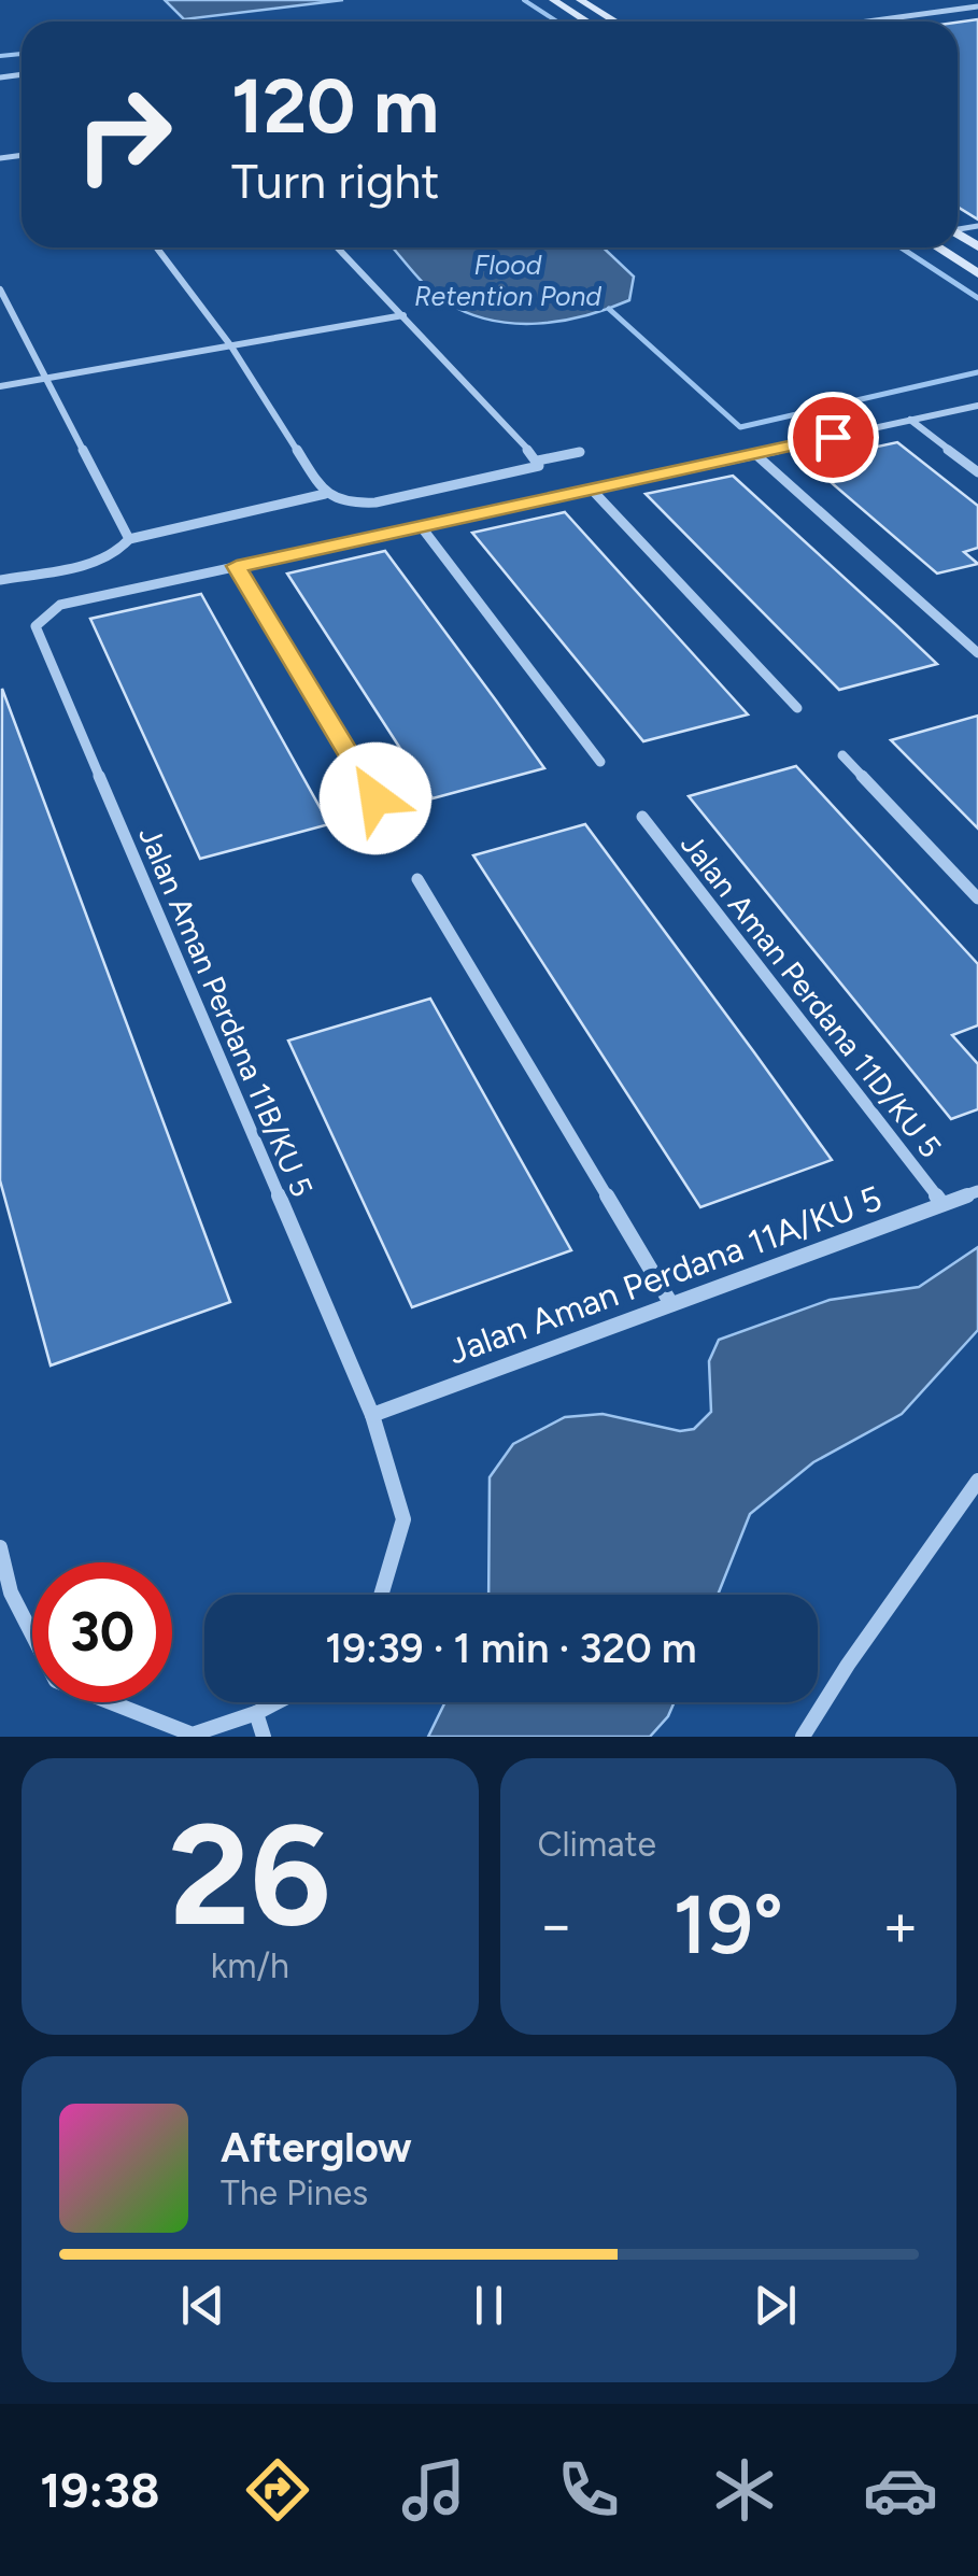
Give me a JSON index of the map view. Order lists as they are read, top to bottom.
{
  "streets": {
    "street": ["Jalan Aman Perdana 11D/KU 5", "Jalan Aman Perdana 11B/KU 5", "Jalan Aman Perdana 11A/KU 5"]
  },
  "crossings": [
    ["Jalan Aman Perdana 11D/KU 5", "Jalan Aman Perdana 11A/KU 5"],
    ["Jalan Aman Perdana 11B/KU 5", "Jalan Aman Perdana 11A/KU 5"]
  ],
  "water": ["Flood Retention Pond"],
  "page": {
    "turn": ["120 m", "Turn right"],
    "limit": "30",
    "trip": "19:39 · 1 min · 320 m",
    "tile": [
      ["26", "km/h"],
      "Climate"
    ],
    "heat": ["−", "19°", "+"],
    "song": ["Afterglow", "The Pines"],
    "tabs": "19:38"
  }
}
